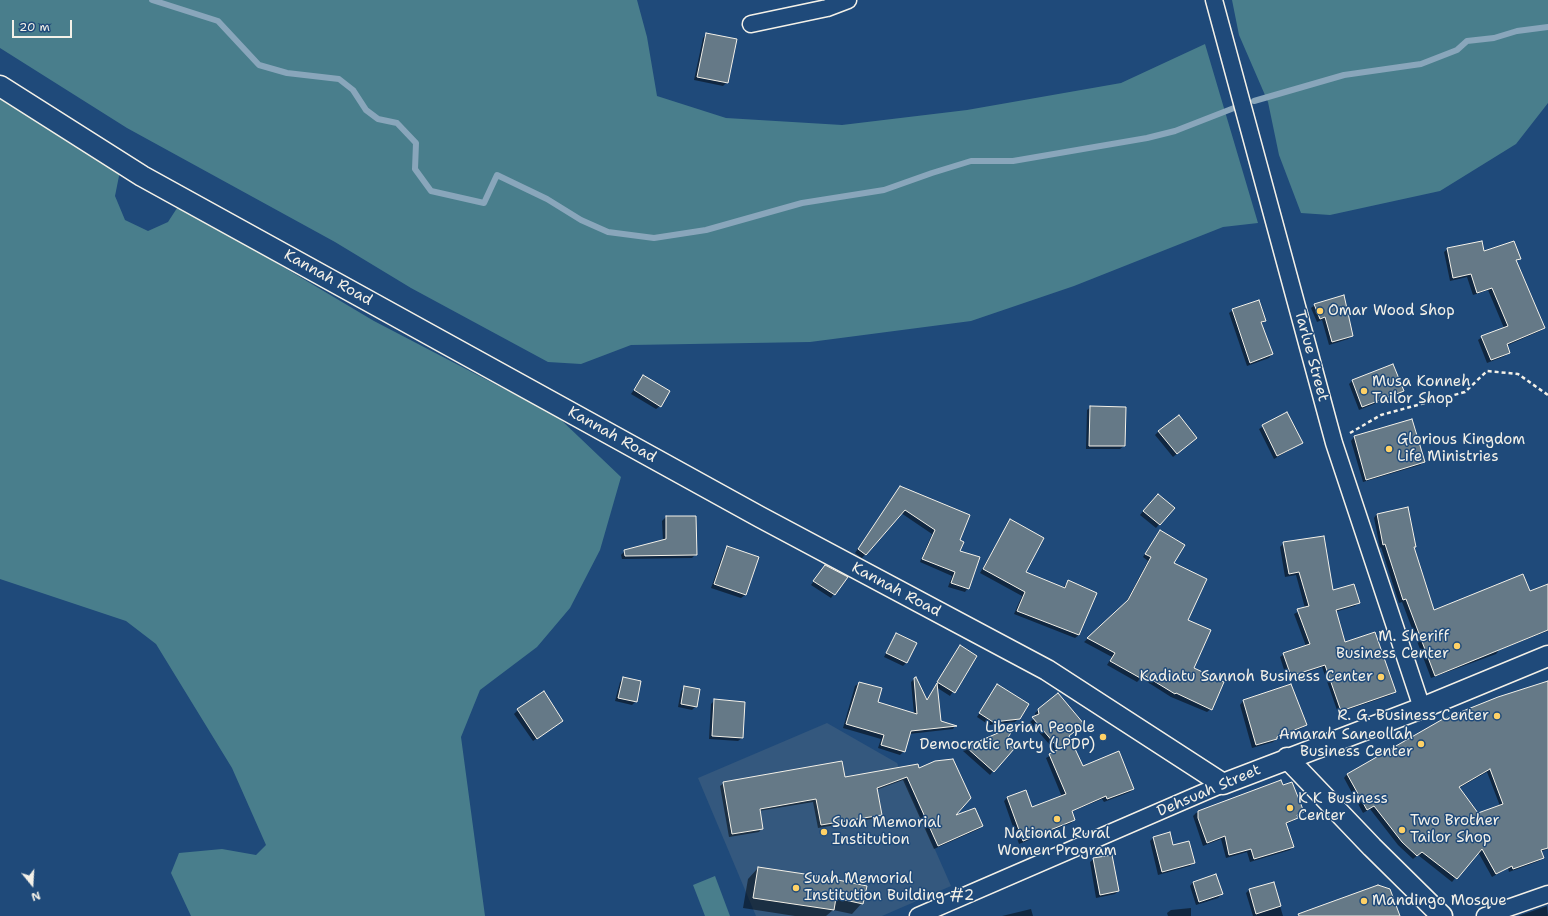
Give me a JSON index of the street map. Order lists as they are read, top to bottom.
{
  "streets": {
    "street": ["Kannah Road", "Tarlue Street", "Dehsuah Street"]
  },
  "crossings": [
    ["Kannah Road", "Dehsuah Street"],
    ["Tarlue Street", "Dehsuah Street"]
  ],
  "places": [
    "Omar Wood Shop",
    "Musa Konneh Tailor Shop",
    "Glorious Kingdom Life Ministries",
    "M. Sheriff Business Center",
    "Kadiatu Sannoh Business Center",
    "R. G. Business Center",
    "Liberian People Democratic Party (LPDP)",
    "Amarah Saneollah Business Center",
    "K K Business Center",
    "National Rural Women Program",
    "Two Brother Tailor Shop",
    "Suah Memorial Institution",
    "Suah Memorial Institution Building #2",
    "Mandingo Mosque"
  ],
  "scale_bar": "20 m",
  "north": "bottom"
}
